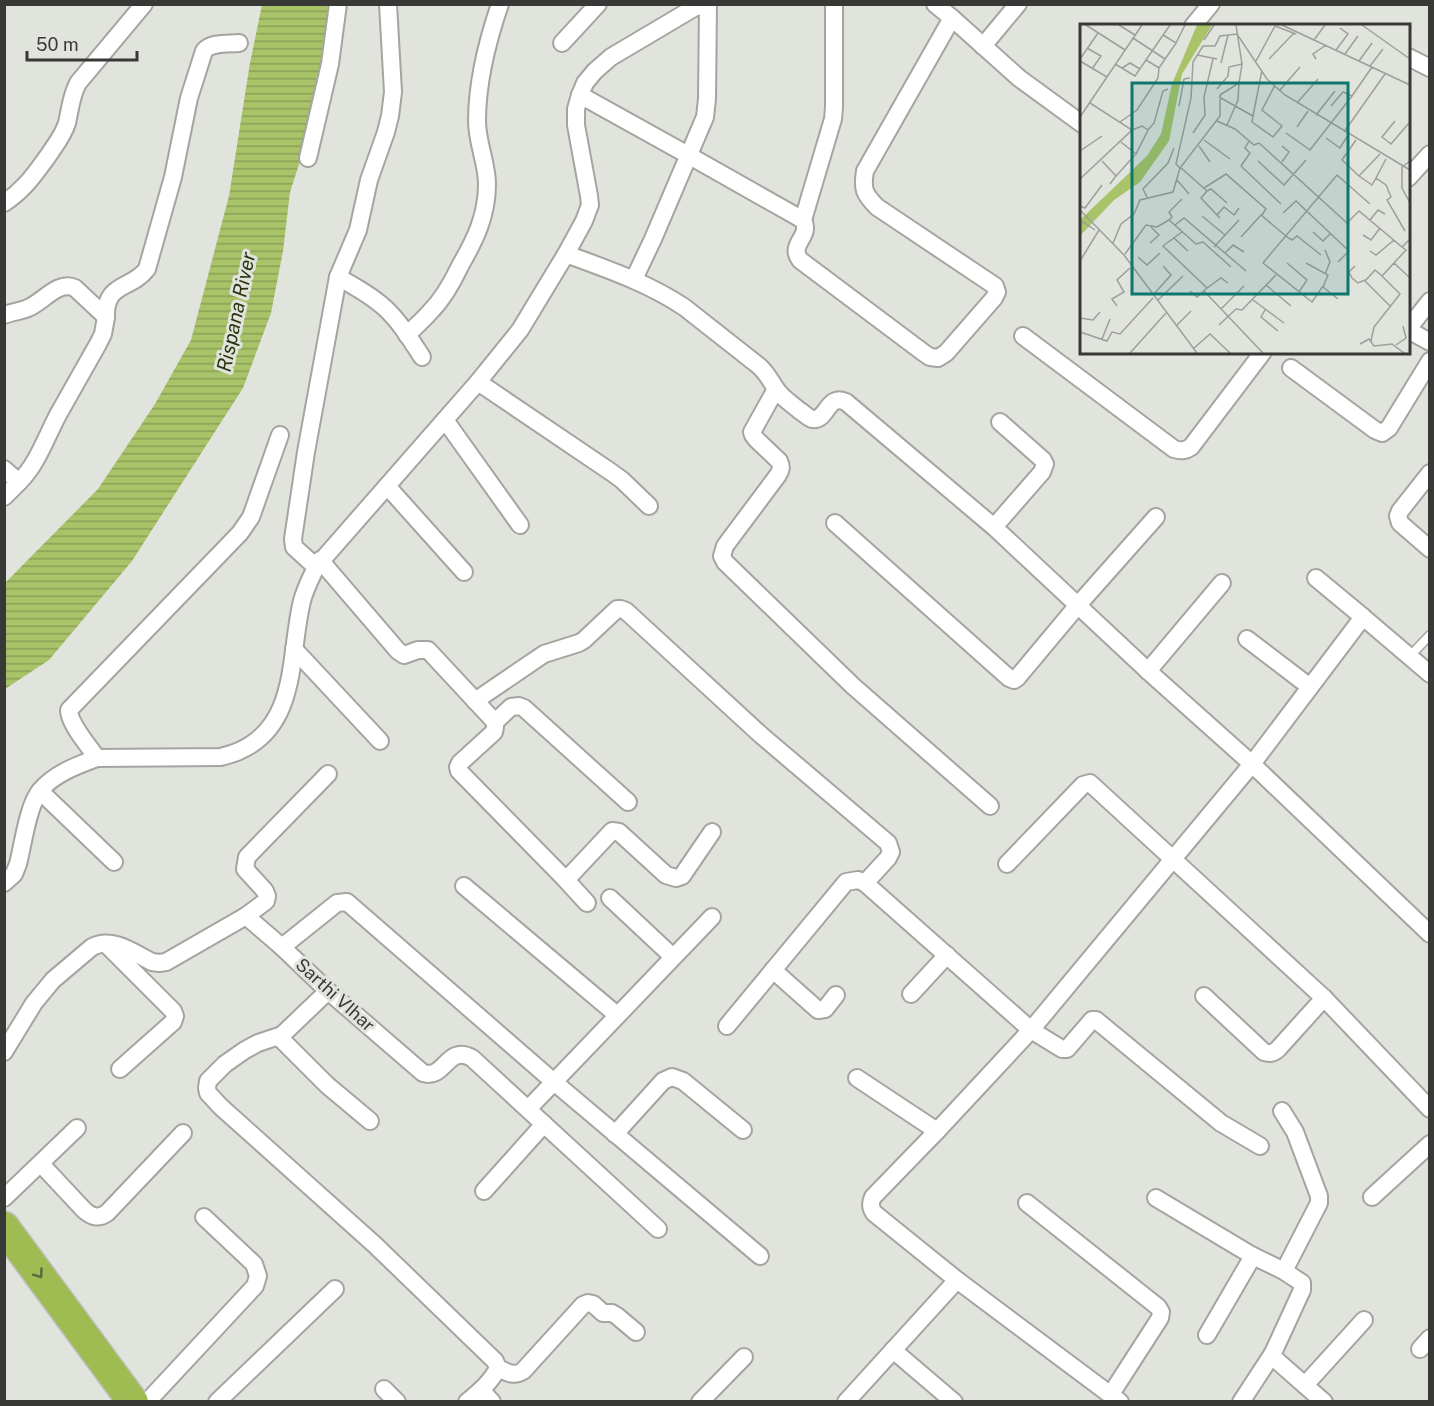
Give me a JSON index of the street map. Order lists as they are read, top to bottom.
{
  "streets": {
    "street": ["Sarthi VIhar"]
  },
  "water": ["Rispana River"],
  "scale_bar": "50 m"
}
